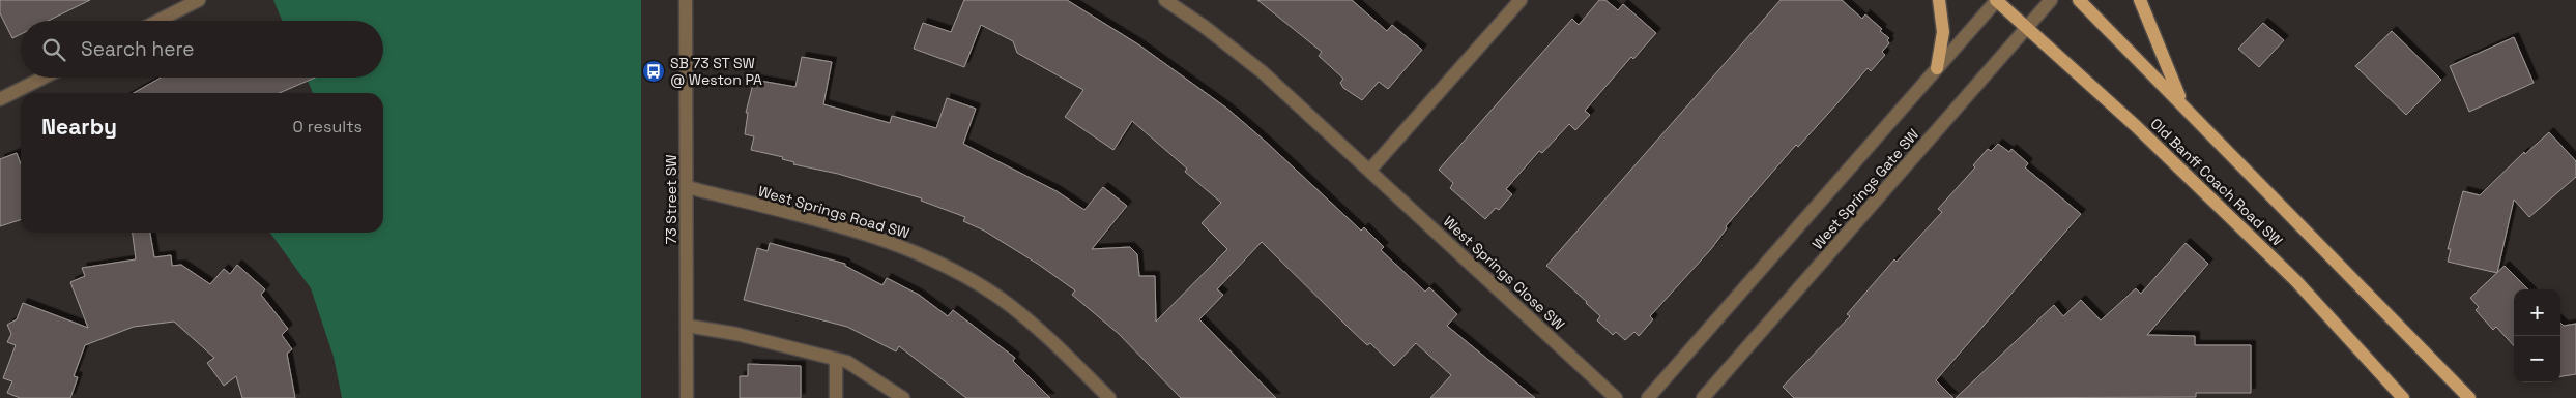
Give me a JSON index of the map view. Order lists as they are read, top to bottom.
{
  "streets": {
    "main road": ["Old Banff Coach Road SW"],
    "street": [
      "West Springs Gate SW",
      "73 Street SW",
      "West Springs Road SW",
      "West Springs Close SW"
    ]
  },
  "crossings": [
    ["Old Banff Coach Road SW", "West Springs Gate SW"],
    ["73 Street SW", "West Springs Road SW"]
  ],
  "places": {
    "bus stop": ["SB 73 ST SW @ Weston PA"]
  },
  "page": {
    "search": "Search here",
    "heading": ["Nearby", "0 results"],
    "map_buttons": ["+", "−"]
  }
}
